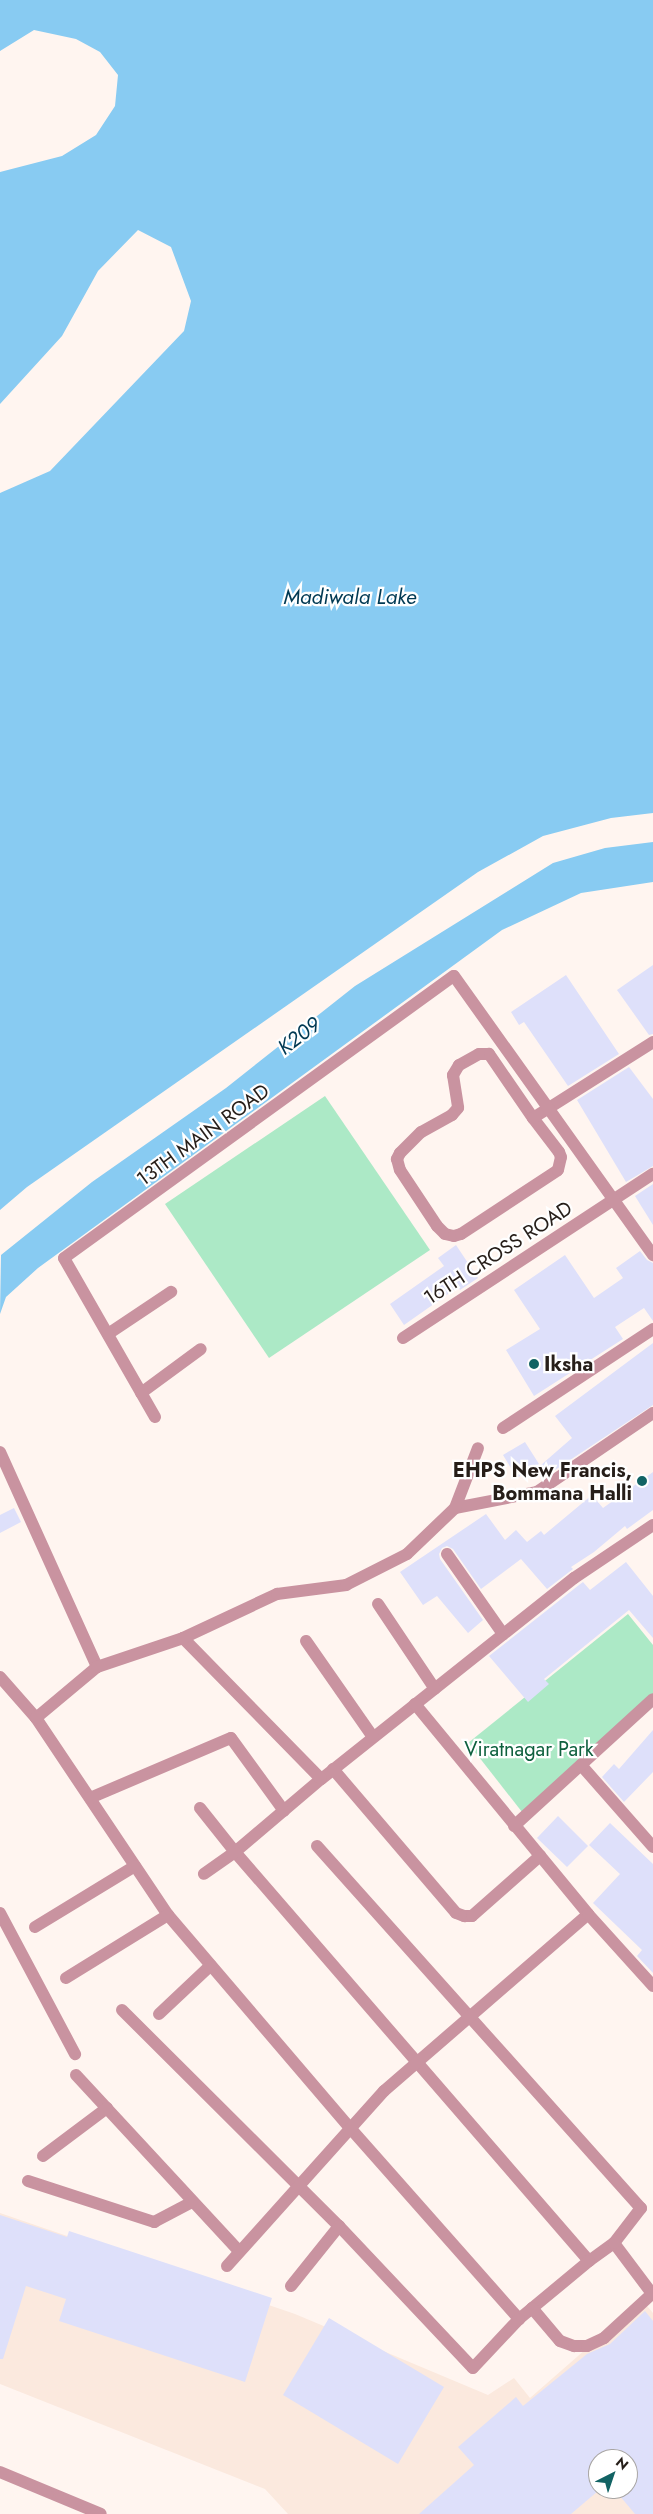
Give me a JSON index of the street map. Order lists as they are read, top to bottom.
{
  "streets": {
    "street": ["13TH MAIN ROAD", "16TH CROSS ROAD"]
  },
  "crossings": [
    ["13TH MAIN ROAD", "16TH CROSS ROAD"]
  ],
  "water": ["Madiwala Lake", "K209"],
  "parks": ["Viratnagar Park"],
  "places": ["Iksha", "EHPS New Francis, Bommana Halli"],
  "north": "top right"
}
